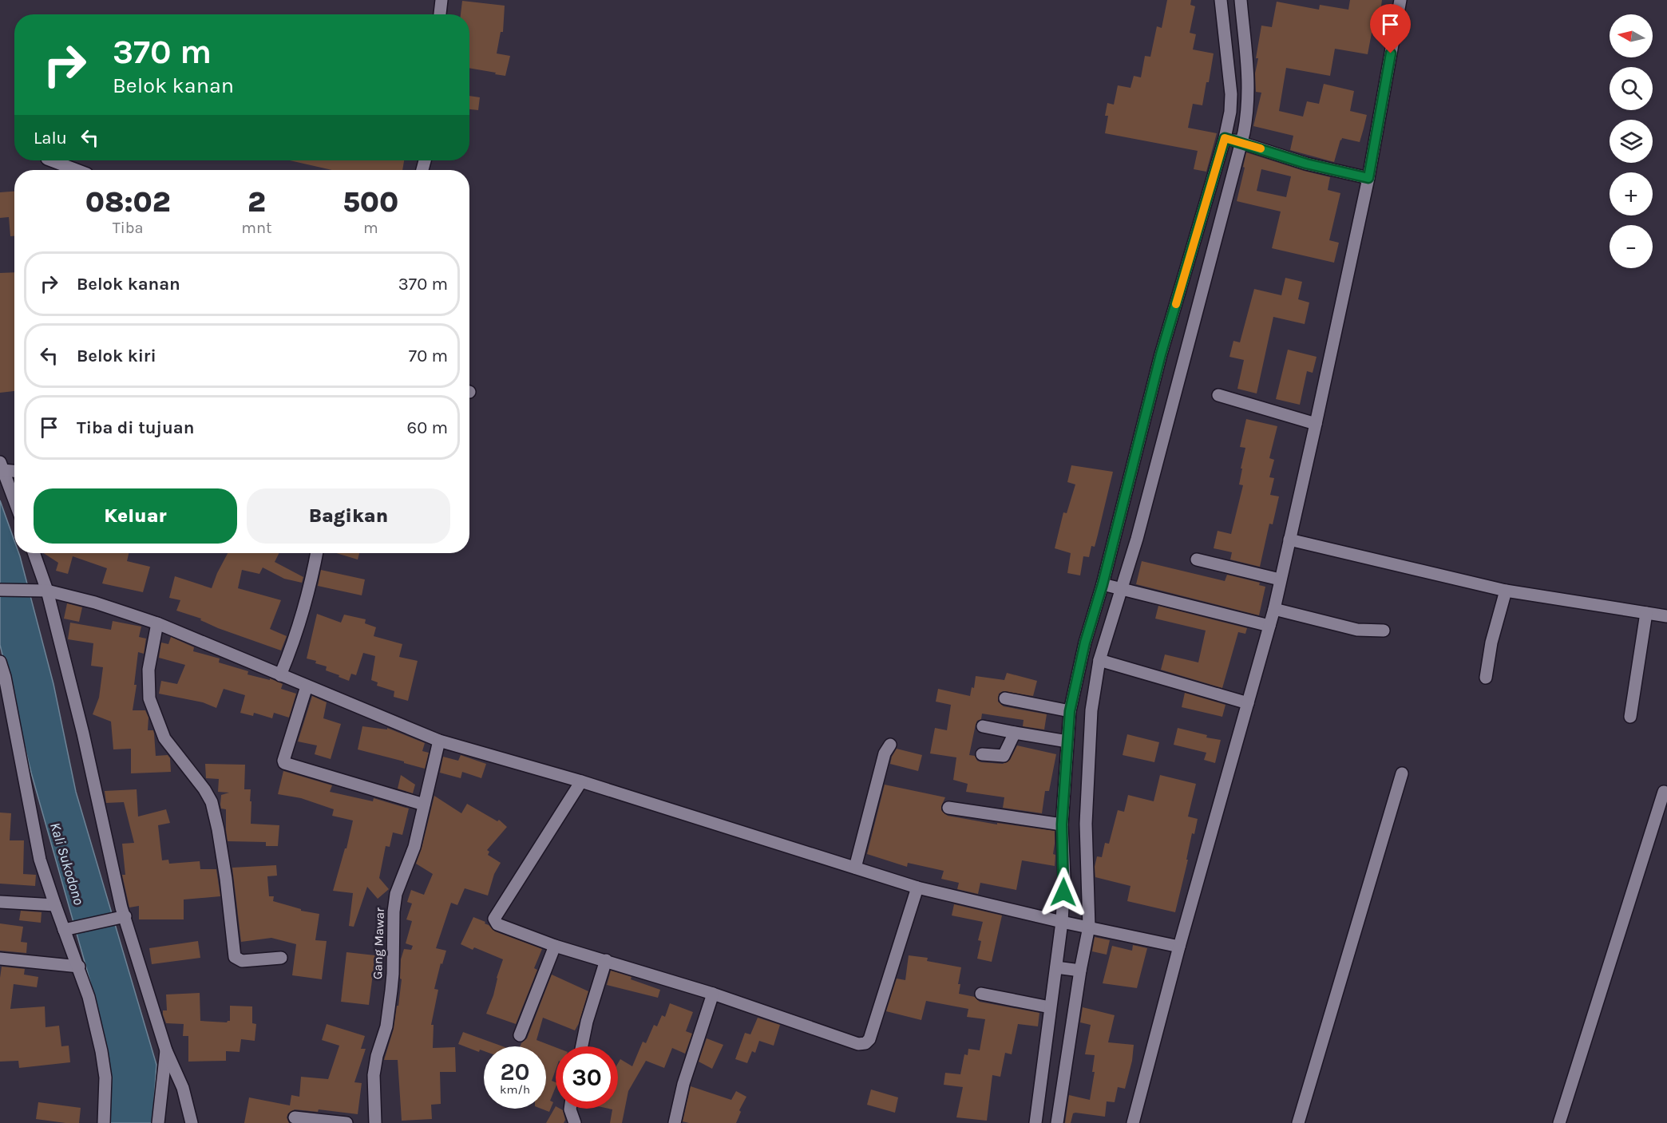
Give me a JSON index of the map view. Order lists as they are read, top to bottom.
{
  "streets": {
    "street": ["Gang Mawar"]
  },
  "water": ["Kali Sukodono"],
  "north": "left",
  "page": {
    "map_buttons": ["+", "−"],
    "turn": ["370 m", "Belok kanan"],
    "then": "Lalu",
    "eta": [
      "08:02",
      "Tiba",
      "2",
      "mnt",
      "500",
      "m"
    ],
    "list": [
      {
        "name": "Belok kanan",
        "value": "370 m"
      },
      {
        "name": "Belok kiri",
        "value": "70 m"
      },
      {
        "name": "Tiba di tujuan",
        "value": "60 m"
      }
    ],
    "buttons": ["Keluar", "Bagikan"],
    "speed": "20 km/h",
    "limit": "30"
  }
}
